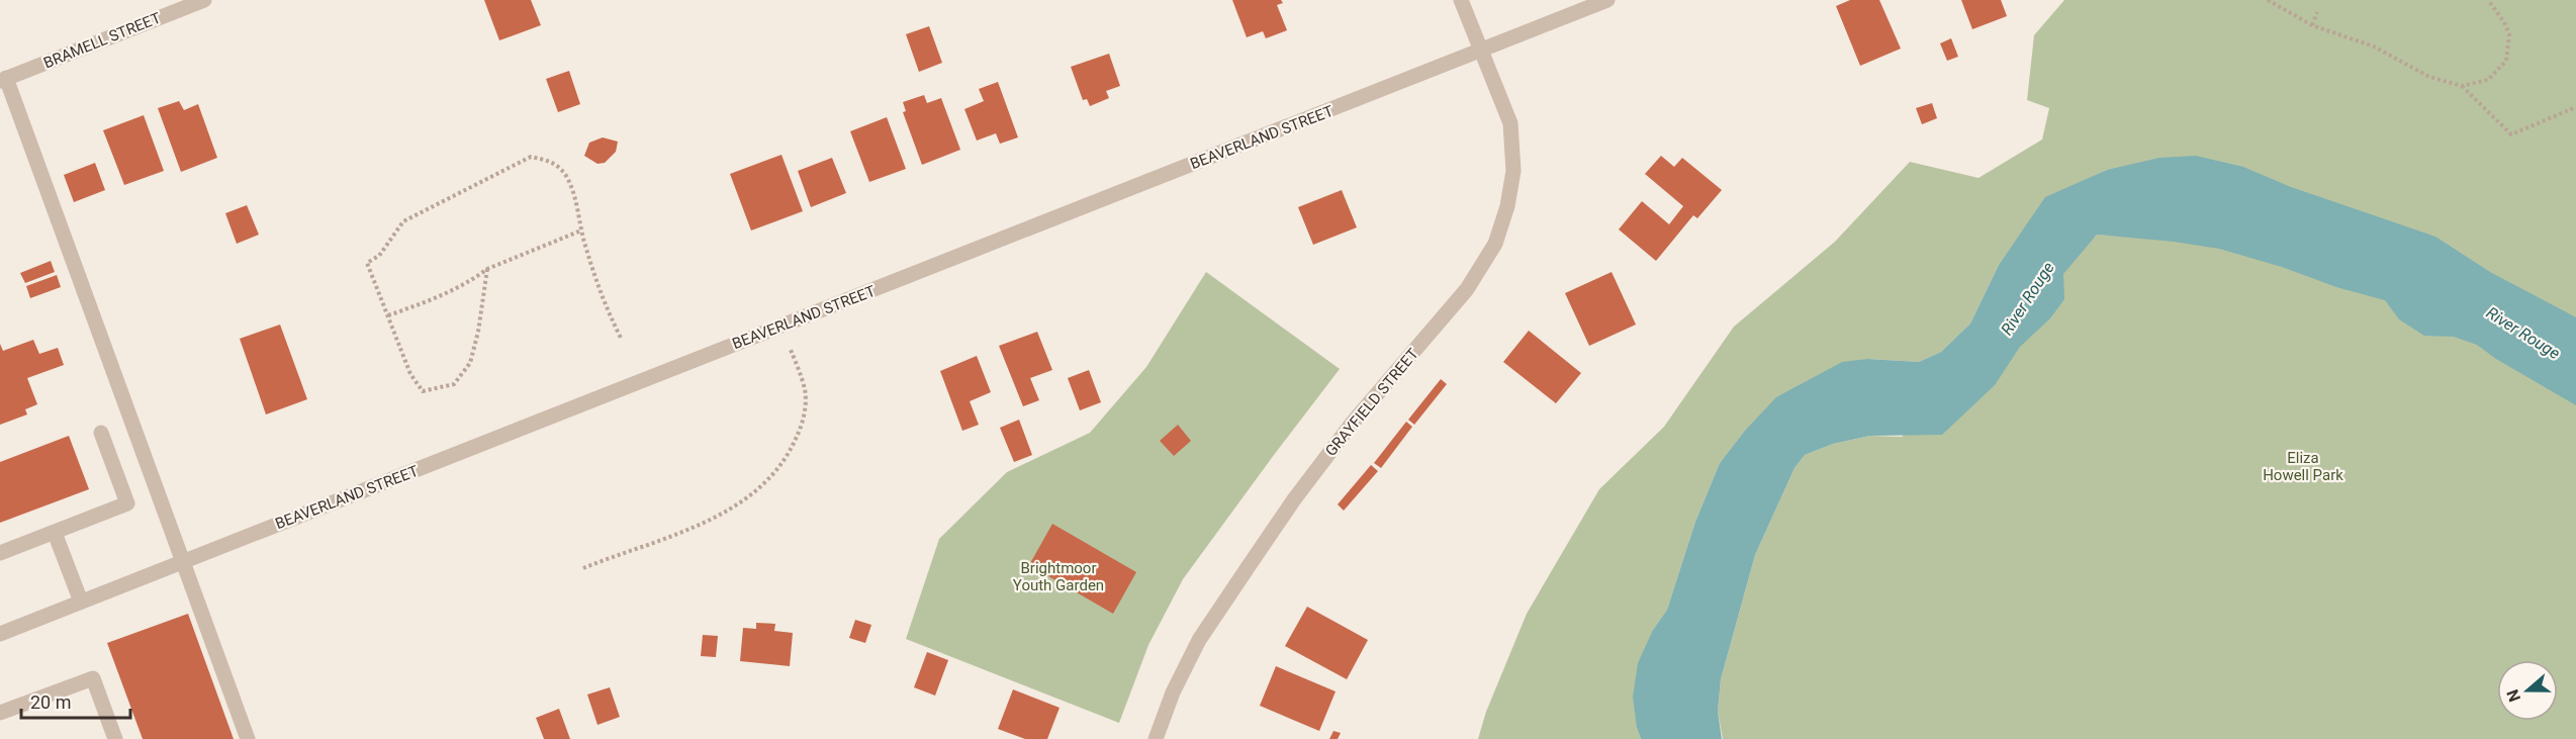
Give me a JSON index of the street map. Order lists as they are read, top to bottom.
{
  "streets": {
    "street": ["BRAMELL STREET", "BEAVERLAND STREET", "GRAYFIELD STREET"]
  },
  "crossings": [
    ["BEAVERLAND STREET", "GRAYFIELD STREET"]
  ],
  "water": ["River Rouge"],
  "parks": ["Eliza Howell Park", "Brightmoor Youth Garden"],
  "scale_bar": "20 m",
  "north": "left"
}
